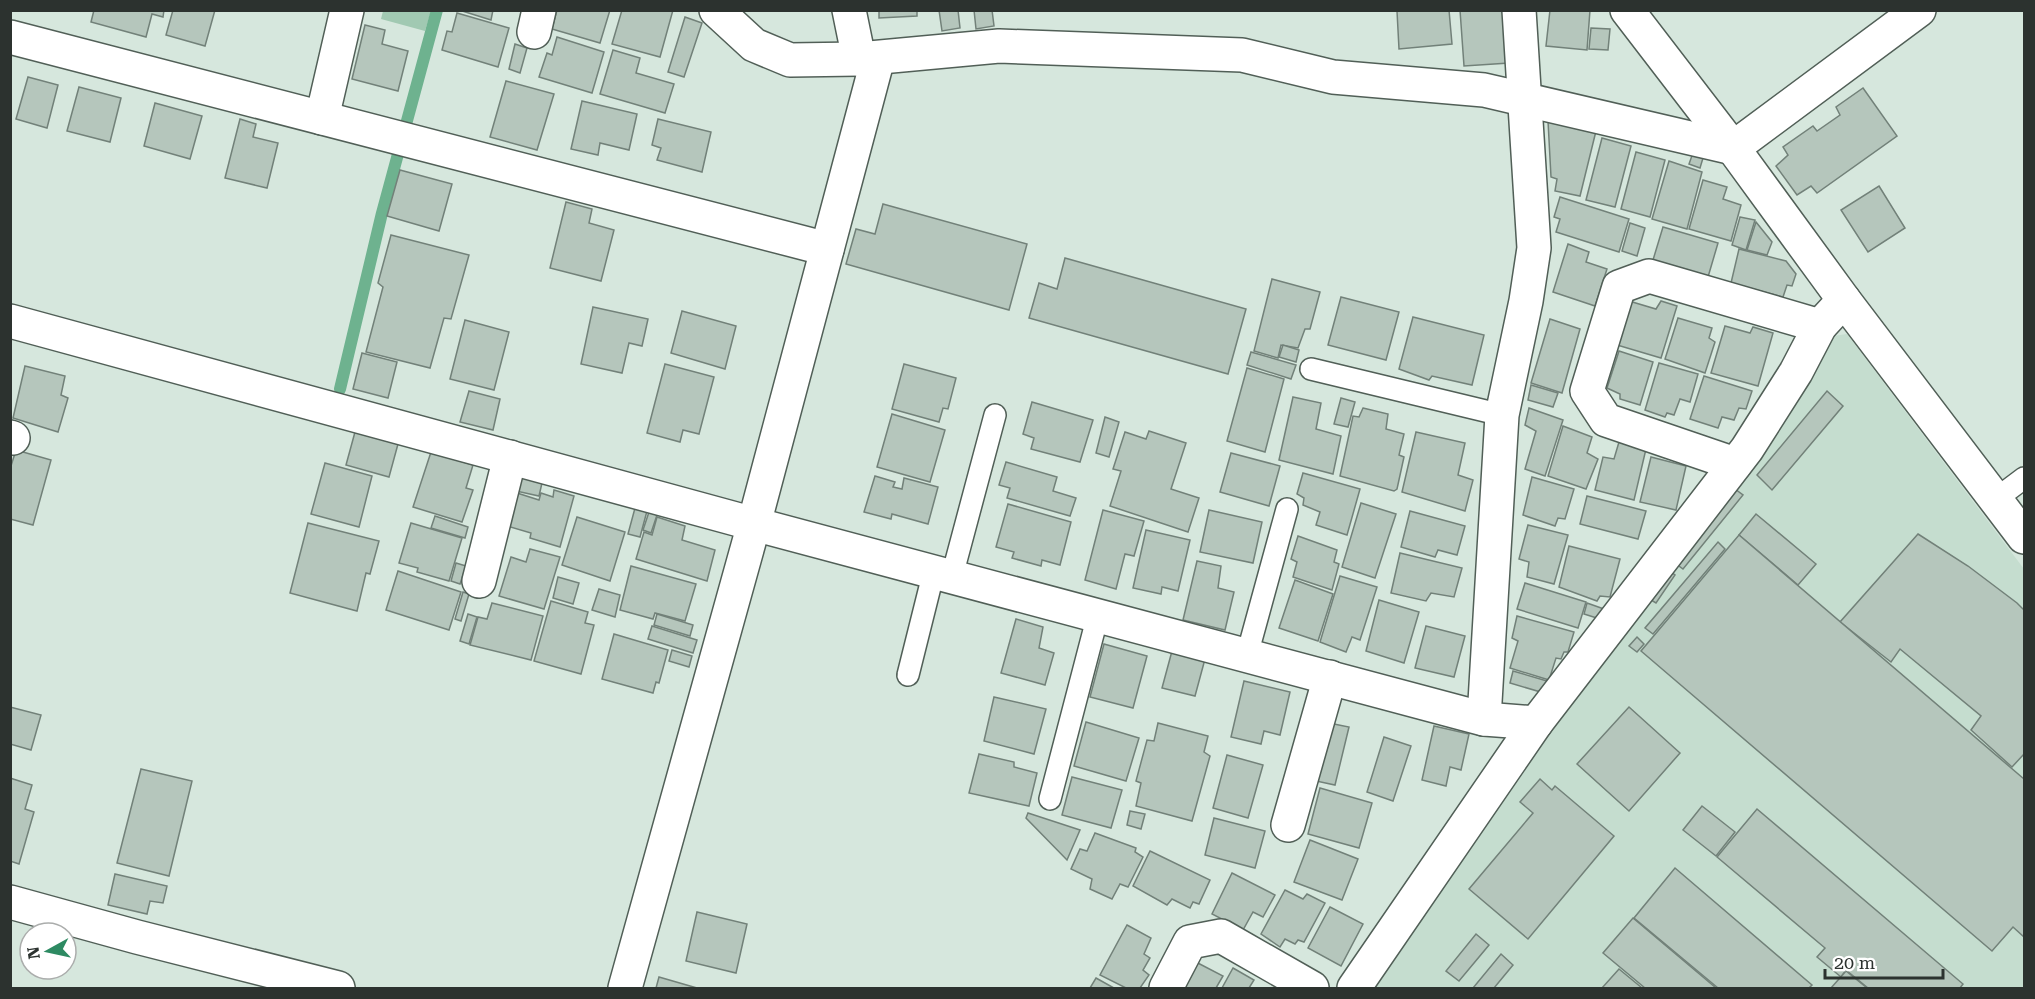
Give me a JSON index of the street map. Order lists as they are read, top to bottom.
{
  "scale_bar": "20 m",
  "north": "left"
}
